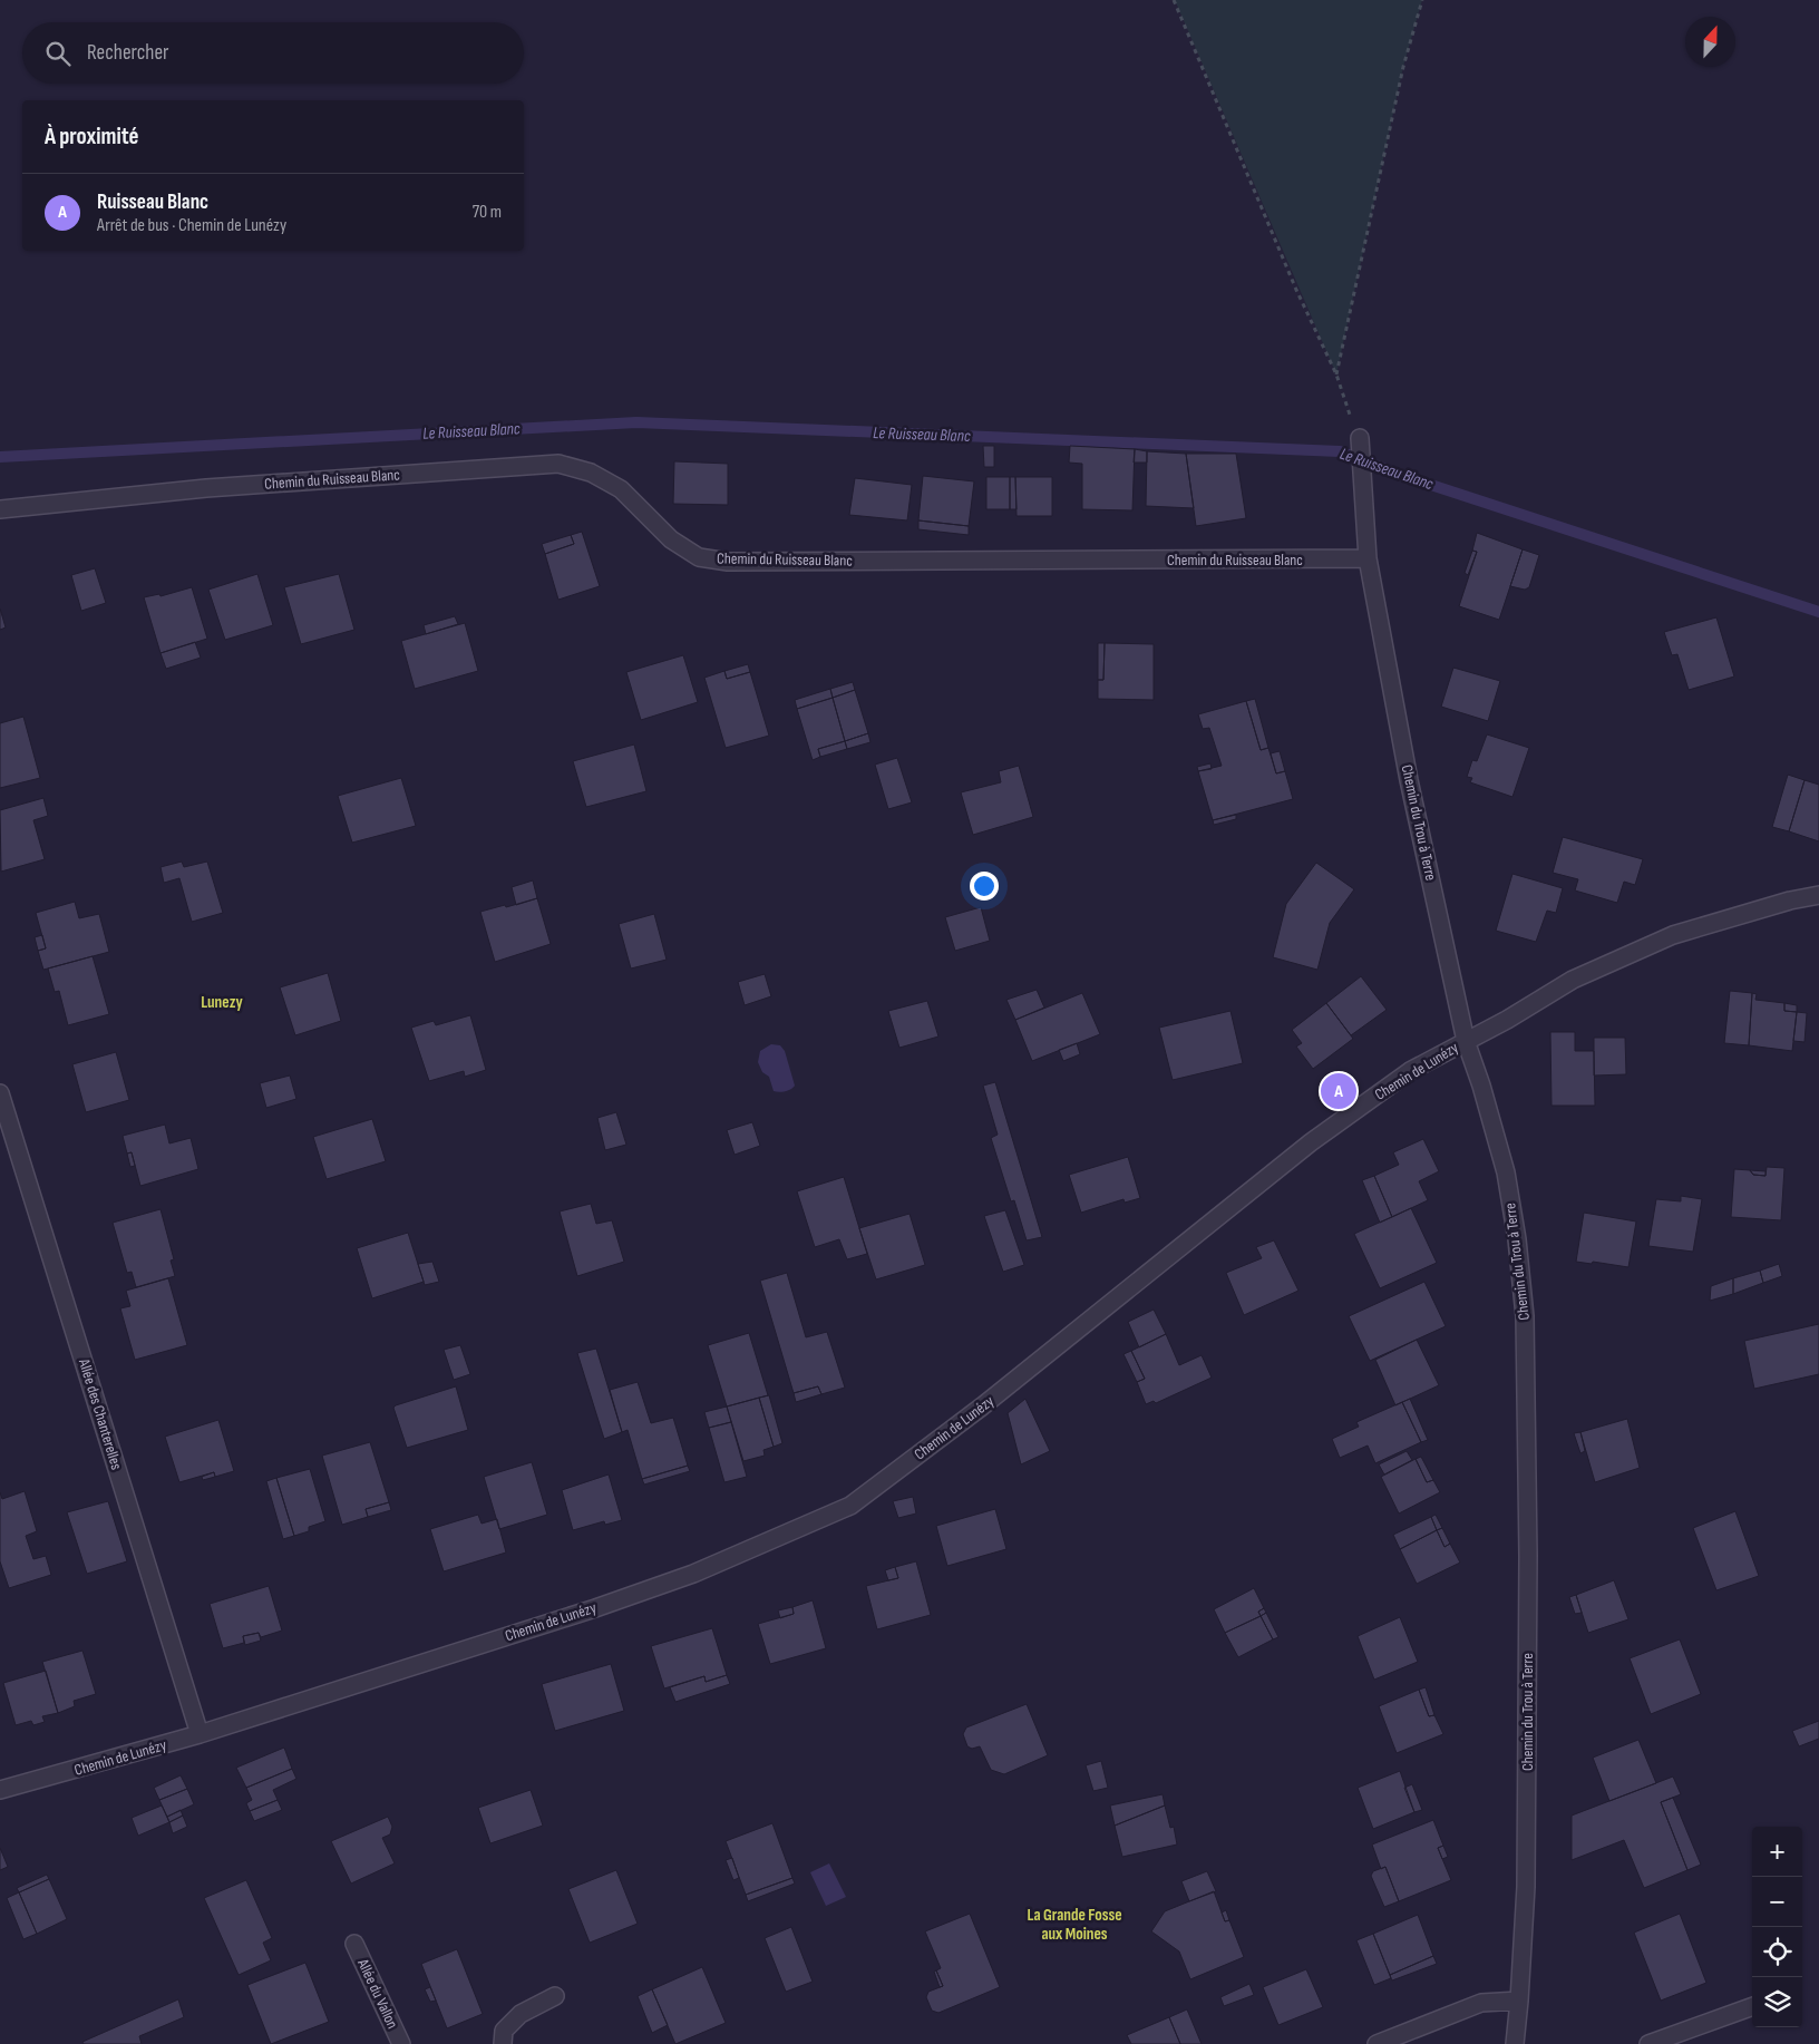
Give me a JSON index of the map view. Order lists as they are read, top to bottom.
{
  "streets": {
    "street": [
      "Chemin du Ruisseau Blanc",
      "Chemin du Trou à Terre",
      "Chemin de Lunézy",
      "Allée des Chanterelles",
      "Allée du Vallon"
    ]
  },
  "crossings": [
    ["Chemin du Ruisseau Blanc", "Chemin du Trou à Terre"],
    ["Chemin du Trou à Terre", "Chemin de Lunézy"],
    ["Chemin de Lunézy", "Allée des Chanterelles"]
  ],
  "districts": ["Lunezy", "La Grande Fosse aux Moines"],
  "water": ["Le Ruisseau Blanc"],
  "north": "top",
  "page": {
    "search": "Rechercher",
    "heading": "À proximité",
    "list": [
      {
        "mark": "A",
        "name": "Ruisseau Blanc",
        "note": "Arrêt de bus · Chemin de Lunézy",
        "value": "70 m"
      }
    ],
    "pins": "A",
    "map_buttons": ["+", "−"]
  }
}
